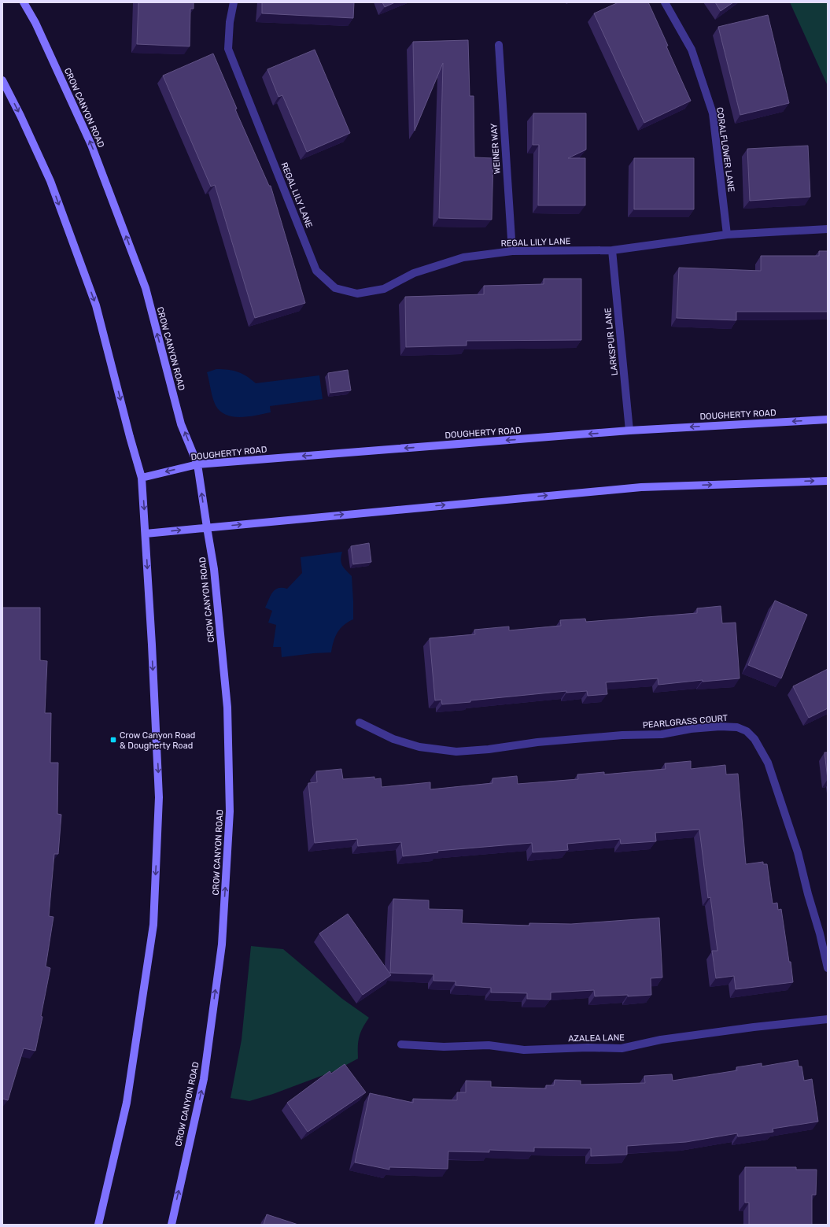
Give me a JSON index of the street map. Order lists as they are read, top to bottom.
{
  "streets": {
    "main road": ["CROW CANYON ROAD", "DOUGHERTY ROAD"],
    "street": [
      "WEINER WAY",
      "CORALFLOWER LANE",
      "REGAL LILY LANE",
      "LARKSPUR LANE",
      "PEARLGRASS COURT",
      "AZALEA LANE"
    ]
  },
  "crossings": [
    ["CROW CANYON ROAD", "DOUGHERTY ROAD"],
    ["WEINER WAY", "REGAL LILY LANE"],
    ["CORALFLOWER LANE", "REGAL LILY LANE"],
    ["REGAL LILY LANE", "LARKSPUR LANE"],
    ["LARKSPUR LANE", "DOUGHERTY ROAD"]
  ],
  "places": {
    "transit": ["Crow Canyon Road & Dougherty Road"]
  }
}
